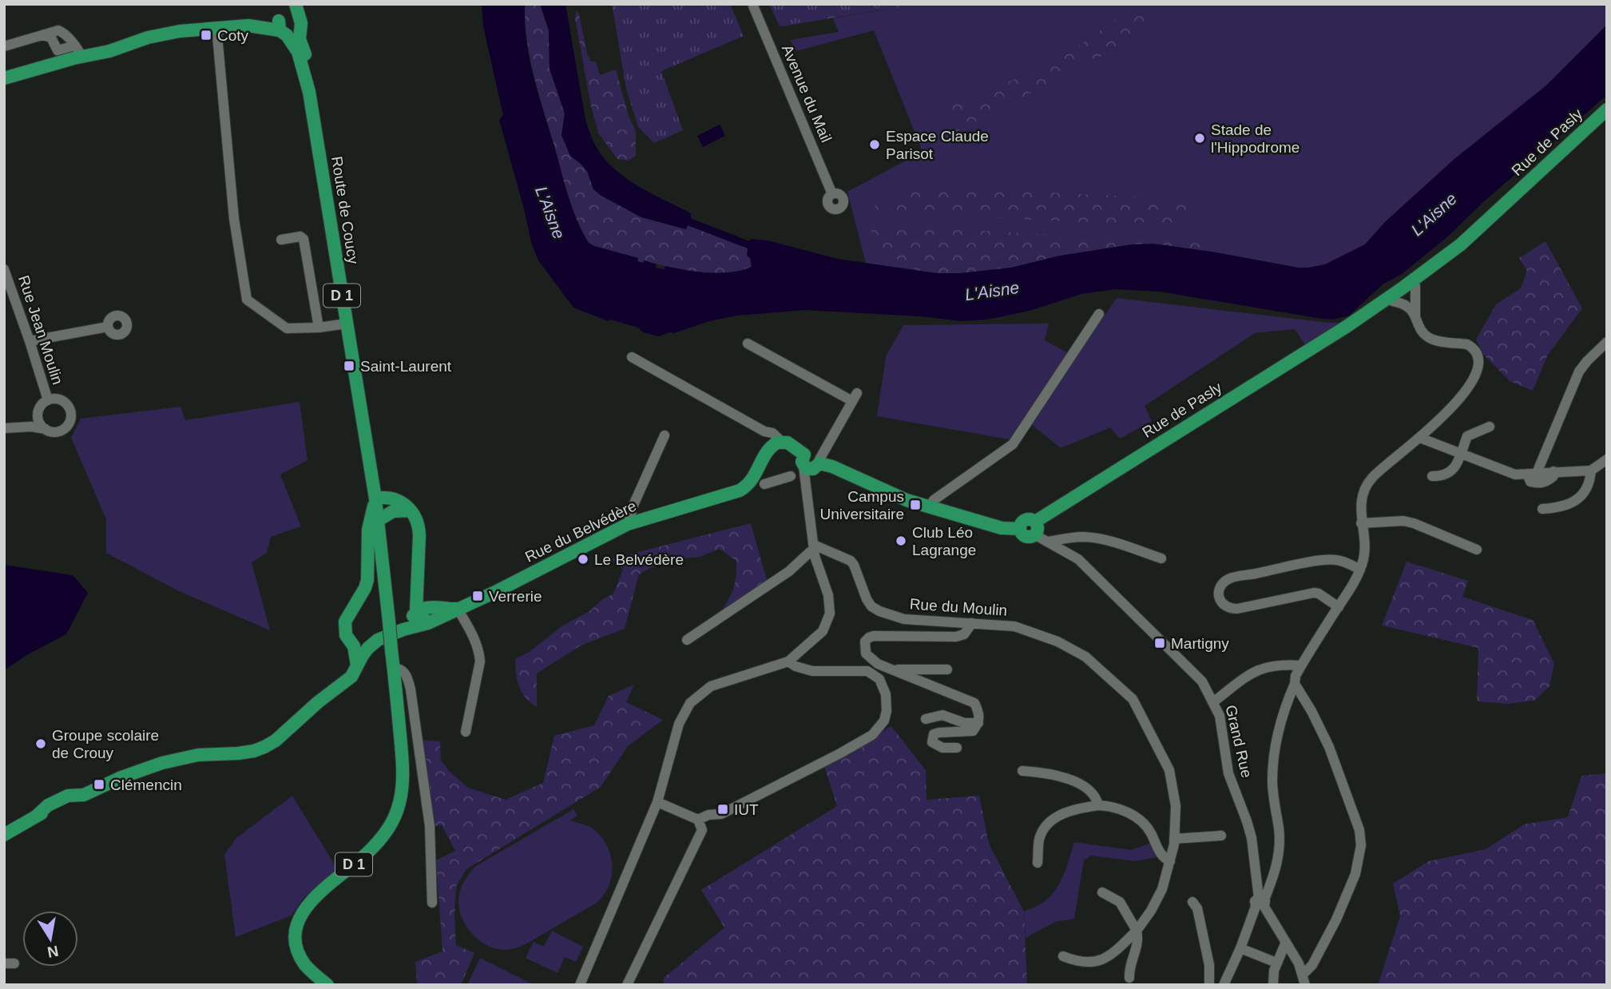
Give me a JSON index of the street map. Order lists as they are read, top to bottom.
{
  "streets": {
    "main road": [
      "Rue de Pasly",
      "Route de Coucy",
      "D 1",
      "Rue du Belvédère"
    ],
    "street": [
      "Avenue du Mail",
      "Rue Jean Moulin",
      "Rue du Moulin",
      "Grand Rue"
    ]
  },
  "crossings": [
    ["Rue de Pasly", "Grand Rue"],
    ["Route de Coucy", "D 1"],
    ["D 1", "Rue du Belvédère"]
  ],
  "water": ["L'Aisne"],
  "places": {
    "transit": [
      "Coty",
      "Saint-Laurent",
      "Campus Universitaire",
      "Verrerie",
      "Martigny",
      "Clémencin",
      "IUT"
    ],
    "other": [
      "Stade de l'Hippodrome",
      "Espace Claude Parisot",
      "Club Léo Lagrange",
      "Le Belvédère",
      "Groupe scolaire de Crouy"
    ]
  },
  "north": "bottom"
}
